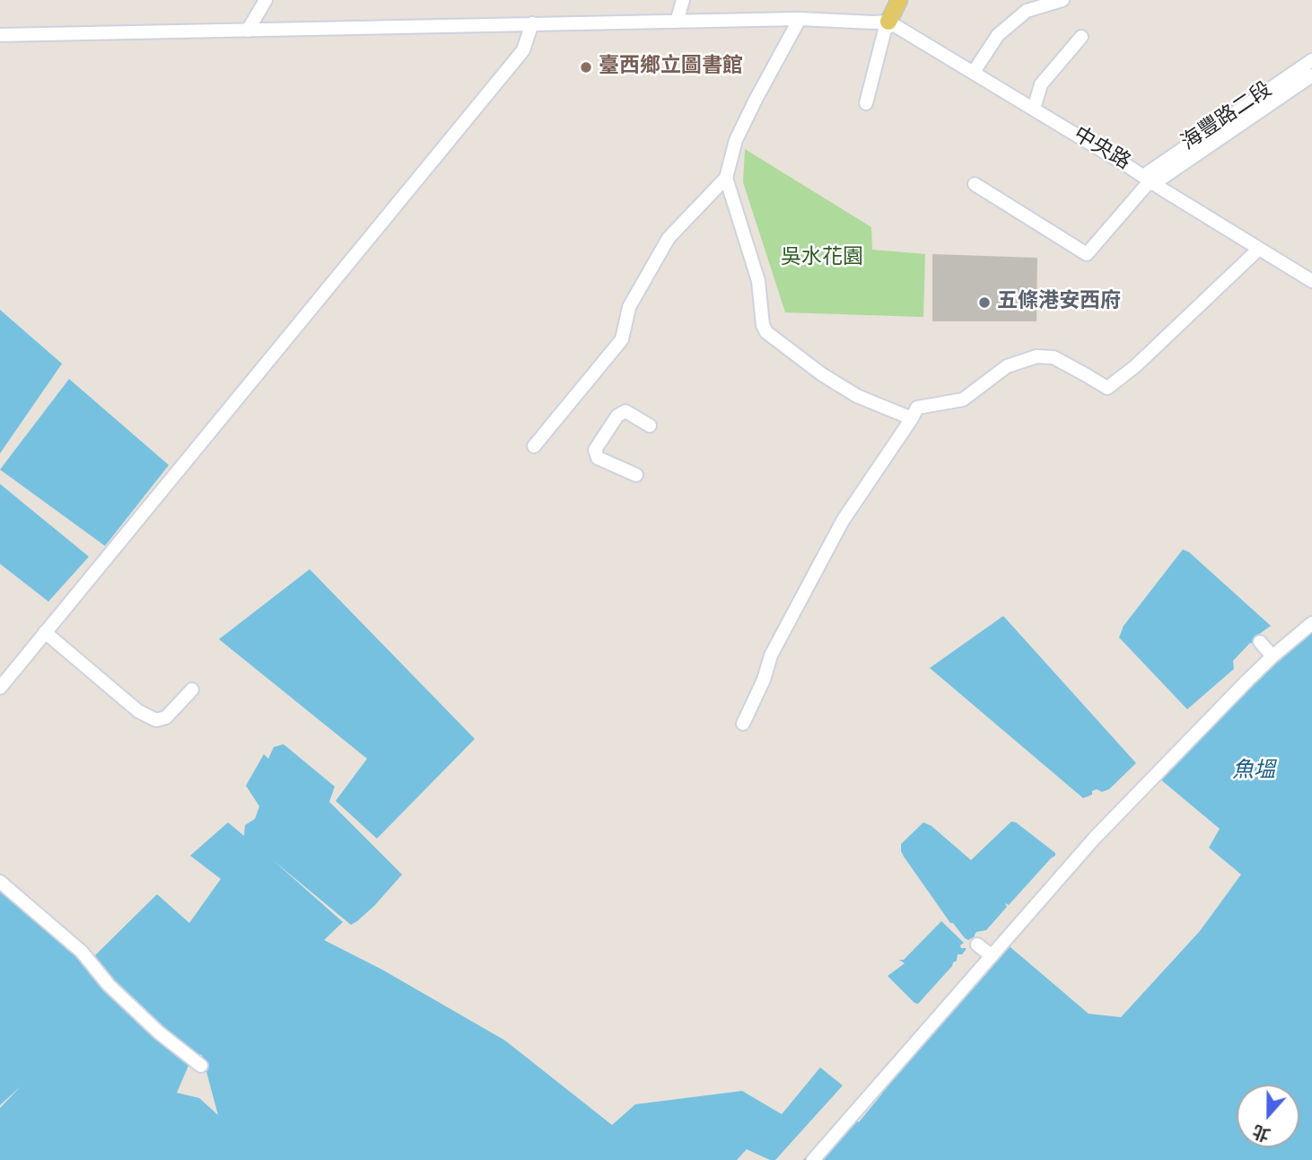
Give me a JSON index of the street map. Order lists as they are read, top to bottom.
{
  "streets": {
    "street": ["海豐路二段", "中央路"]
  },
  "crossings": [
    ["海豐路二段", "中央路"]
  ],
  "water": ["魚塭"],
  "parks": ["吳水花園"],
  "places": ["臺西鄉立圖書館", "五條港安西府"],
  "north": "bottom"
}
